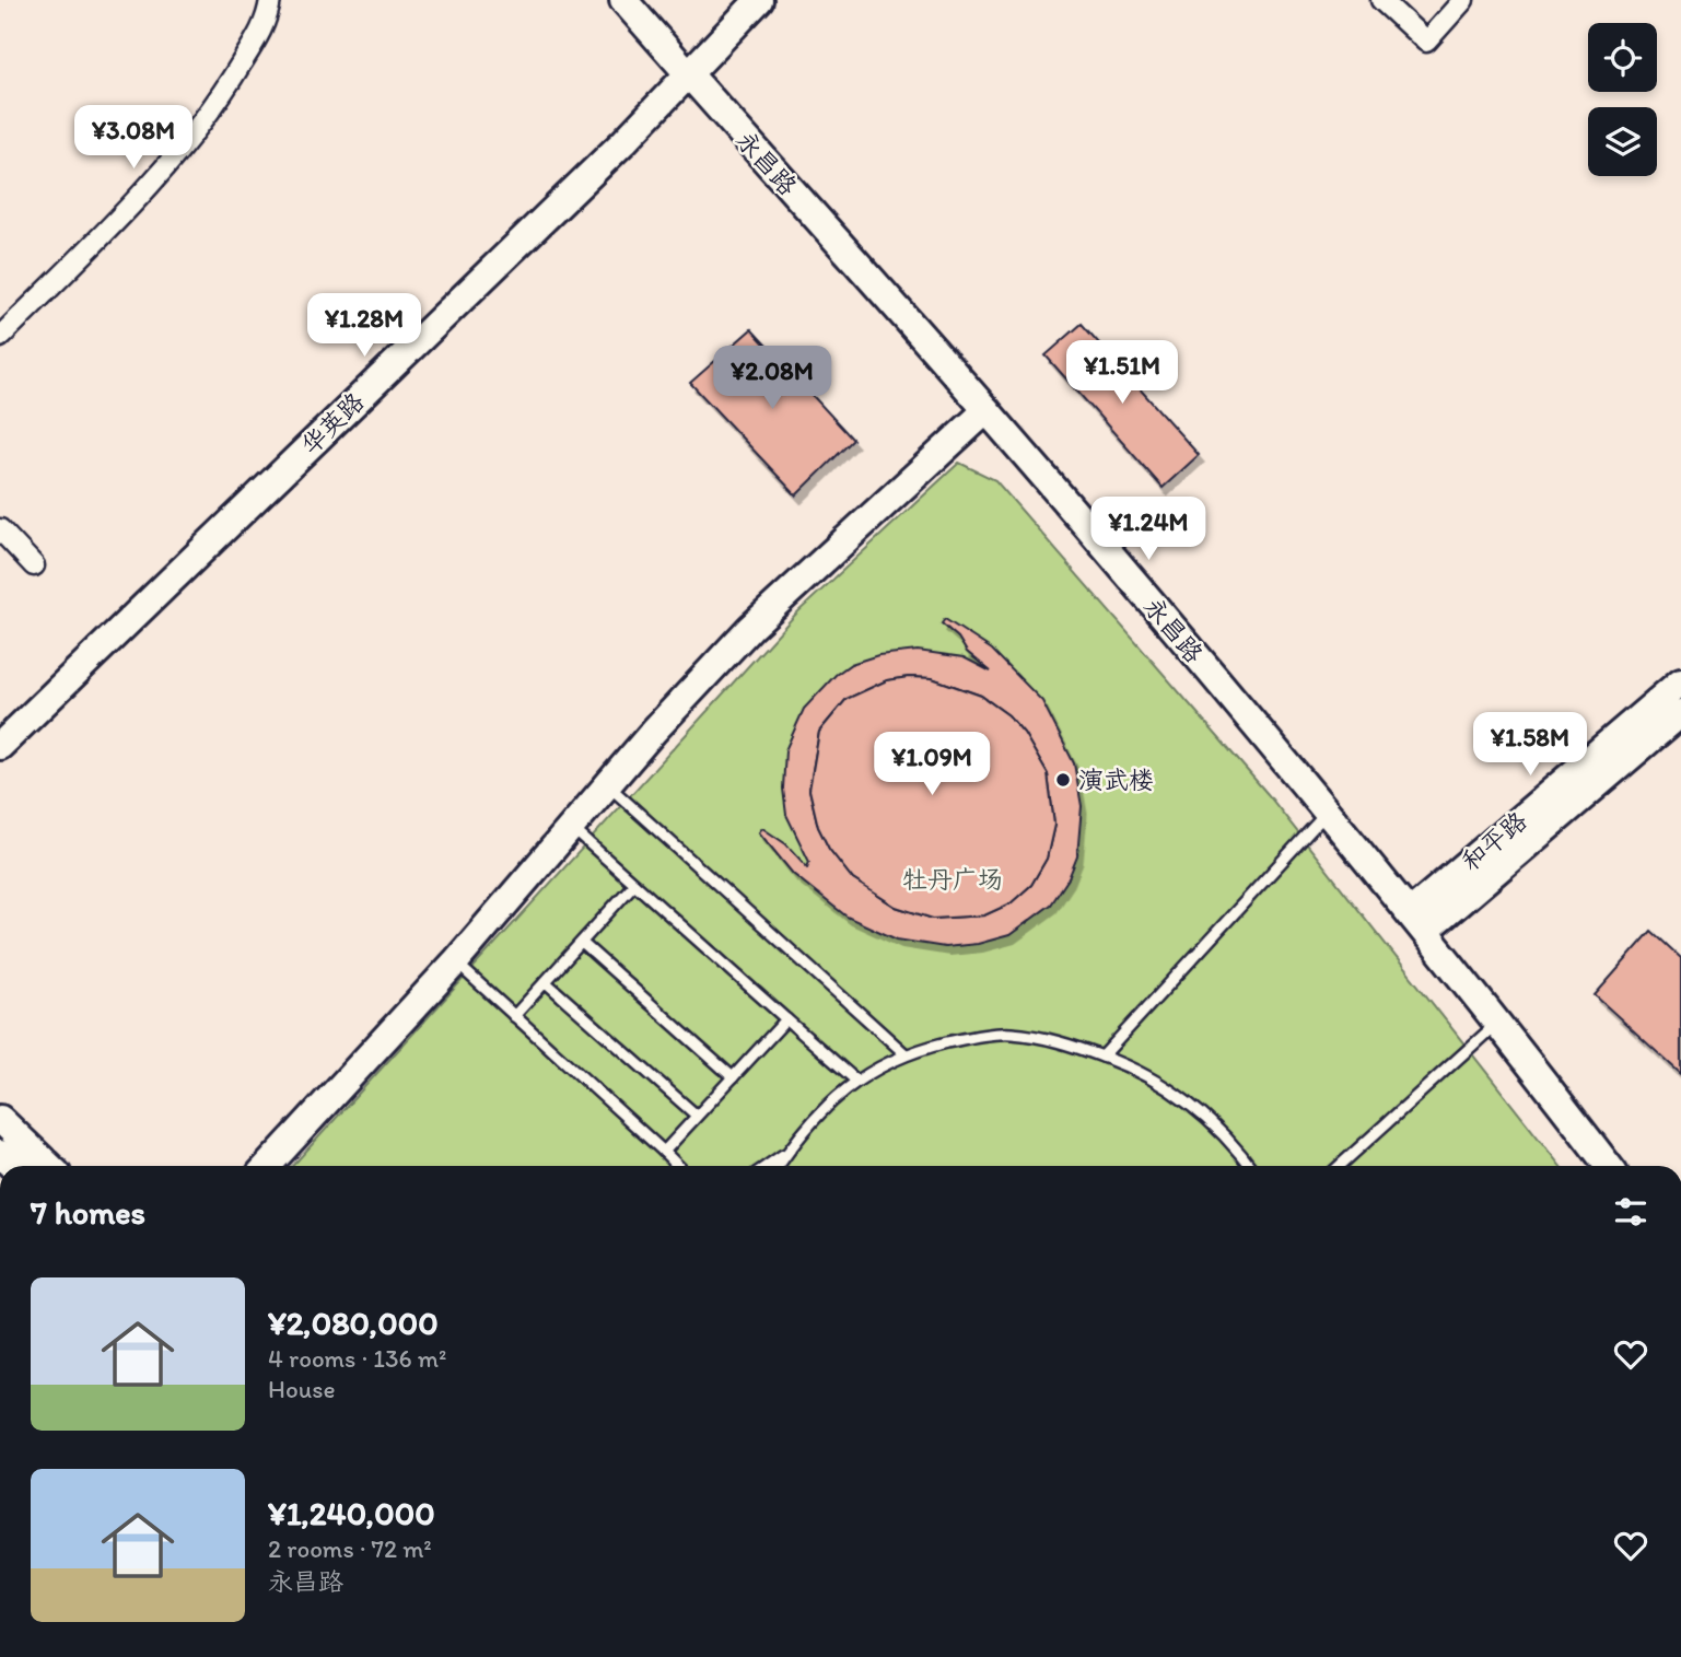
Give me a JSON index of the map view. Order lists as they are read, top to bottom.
{
  "streets": {
    "main road": ["永昌路", "华英路", "和平路"]
  },
  "crossings": [
    ["永昌路", "华英路"],
    ["永昌路", "和平路"]
  ],
  "parks": ["牡丹广场"],
  "places": ["演武楼"],
  "page": {
    "price": [
      "¥3.08M",
      "¥1.28M",
      "¥1.51M",
      "¥2.08M",
      "¥1.24M",
      "¥1.58M",
      "¥1.09M"
    ],
    "heading": "7 homes",
    "list": [
      {
        "name": "¥2,080,000",
        "note": "4 rooms · 136 m² · House"
      },
      {
        "name": "¥1,240,000",
        "note": "2 rooms · 72 m² · 永昌路"
      }
    ]
  }
}
